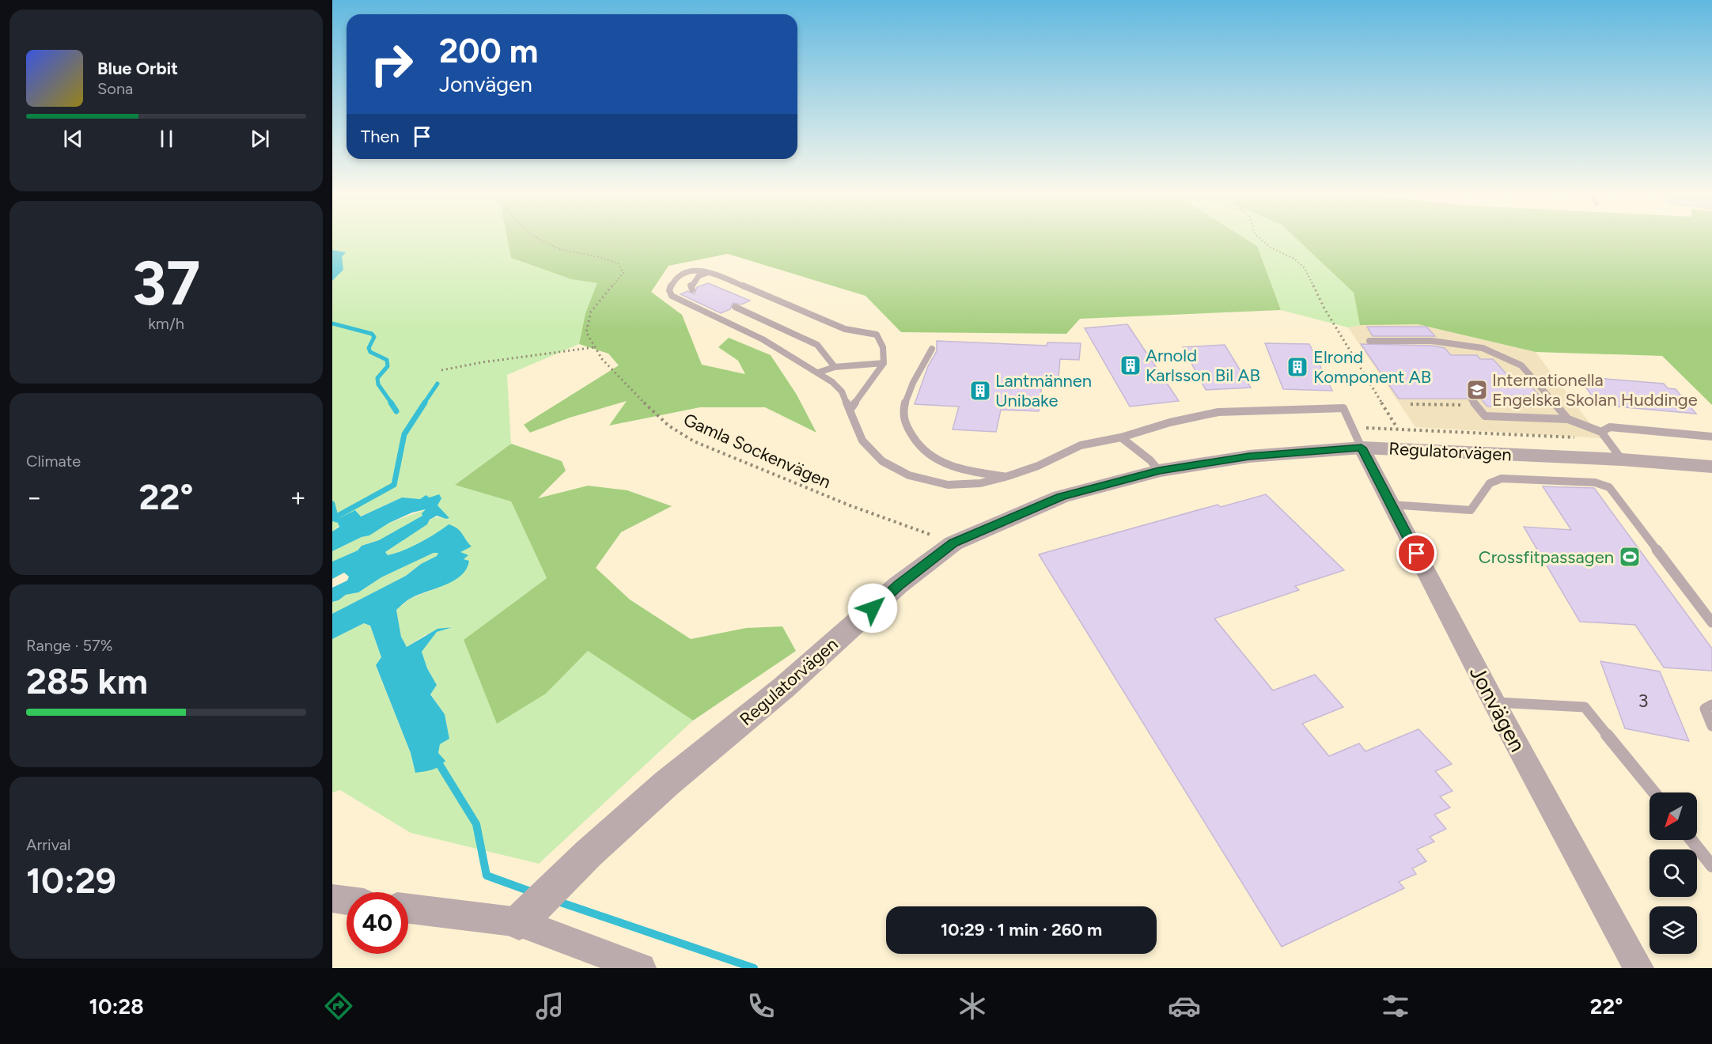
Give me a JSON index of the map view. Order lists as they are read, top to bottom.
{
  "streets": {
    "street": ["Regulatorvägen", "Jonvägen"],
    "path": ["Gamla Sockenvägen"]
  },
  "crossings": [
    ["Gamla Sockenvägen", "Regulatorvägen"],
    ["Regulatorvägen", "Jonvägen"]
  ],
  "places": {
    "building": ["Arnold Karlsson Bil AB", "Elrond Komponent AB", "Lantmännen Unibake"],
    "school or university": ["Internationella Engelska Skolan Huddinge"],
    "sports": ["Crossfitpassagen"]
  },
  "house_numbers": ["3"],
  "north": "bottom left",
  "page": {
    "turn": ["200 m", "Jonvägen"],
    "song": ["Blue Orbit", "Sona"],
    "then": "Then",
    "tile": [
      ["37", "km/h"],
      "Climate",
      ["Range · 57%", "285 km"],
      ["Arrival", "10:29"]
    ],
    "heat": ["−", "22°", "+"],
    "limit": "40",
    "trip": "10:29 · 1 min · 260 m",
    "tabs": ["10:28", "22°"]
  }
}
